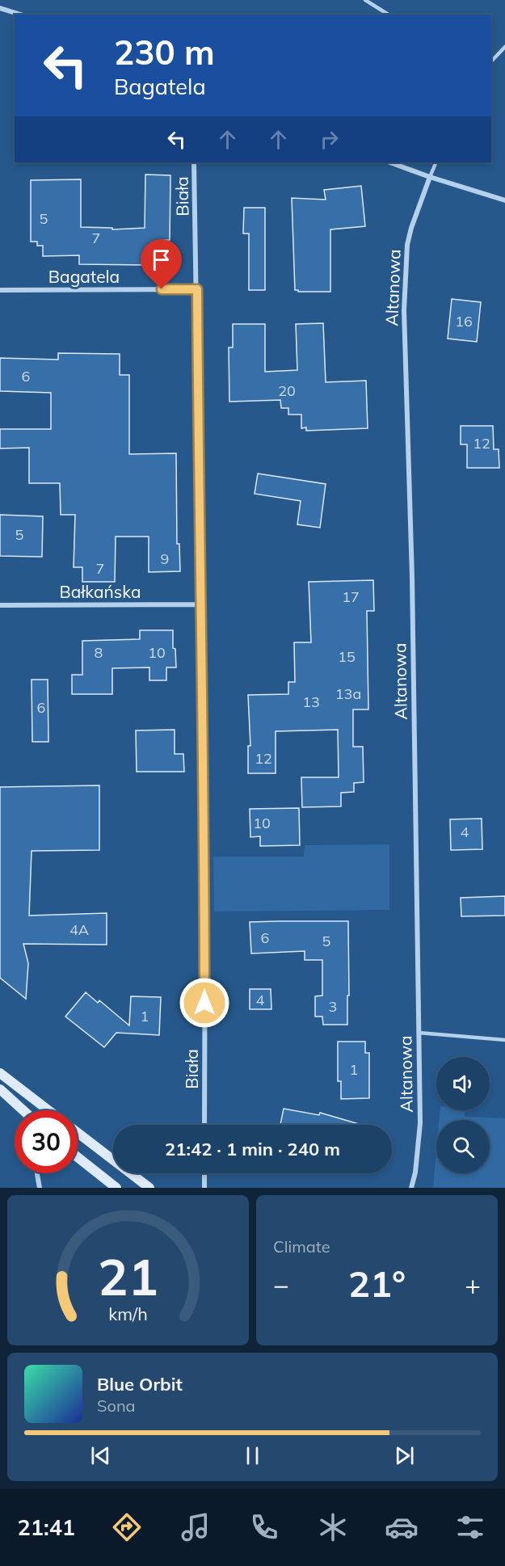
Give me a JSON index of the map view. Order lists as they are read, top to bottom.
{
  "streets": {
    "street": [
      "Biała",
      "Bagatela",
      "Altanowa",
      "Bałkańska"
    ]
  },
  "crossings": [
    ["Biała", "Bagatela"],
    ["Biała", "Bałkańska"]
  ],
  "house_numbers": [
    "5",
    "7",
    "16",
    "6",
    "20",
    "12",
    "5",
    "9",
    "7",
    "17",
    "8",
    "10",
    "15",
    "13a",
    "13",
    "6",
    "12",
    "10",
    "4",
    "4A",
    "6",
    "5",
    "4",
    "3",
    "1",
    "1"
  ],
  "page": {
    "turn": ["230 m", "Bagatela"],
    "limit": "30",
    "trip": "21:42 · 1 min · 240 m",
    "tile": "Climate",
    "heat": ["−", "21°", "+"],
    "song": ["Blue Orbit", "Sona"],
    "tabs": "21:41",
    "gauge": ["21", "km/h"]
  }
}
